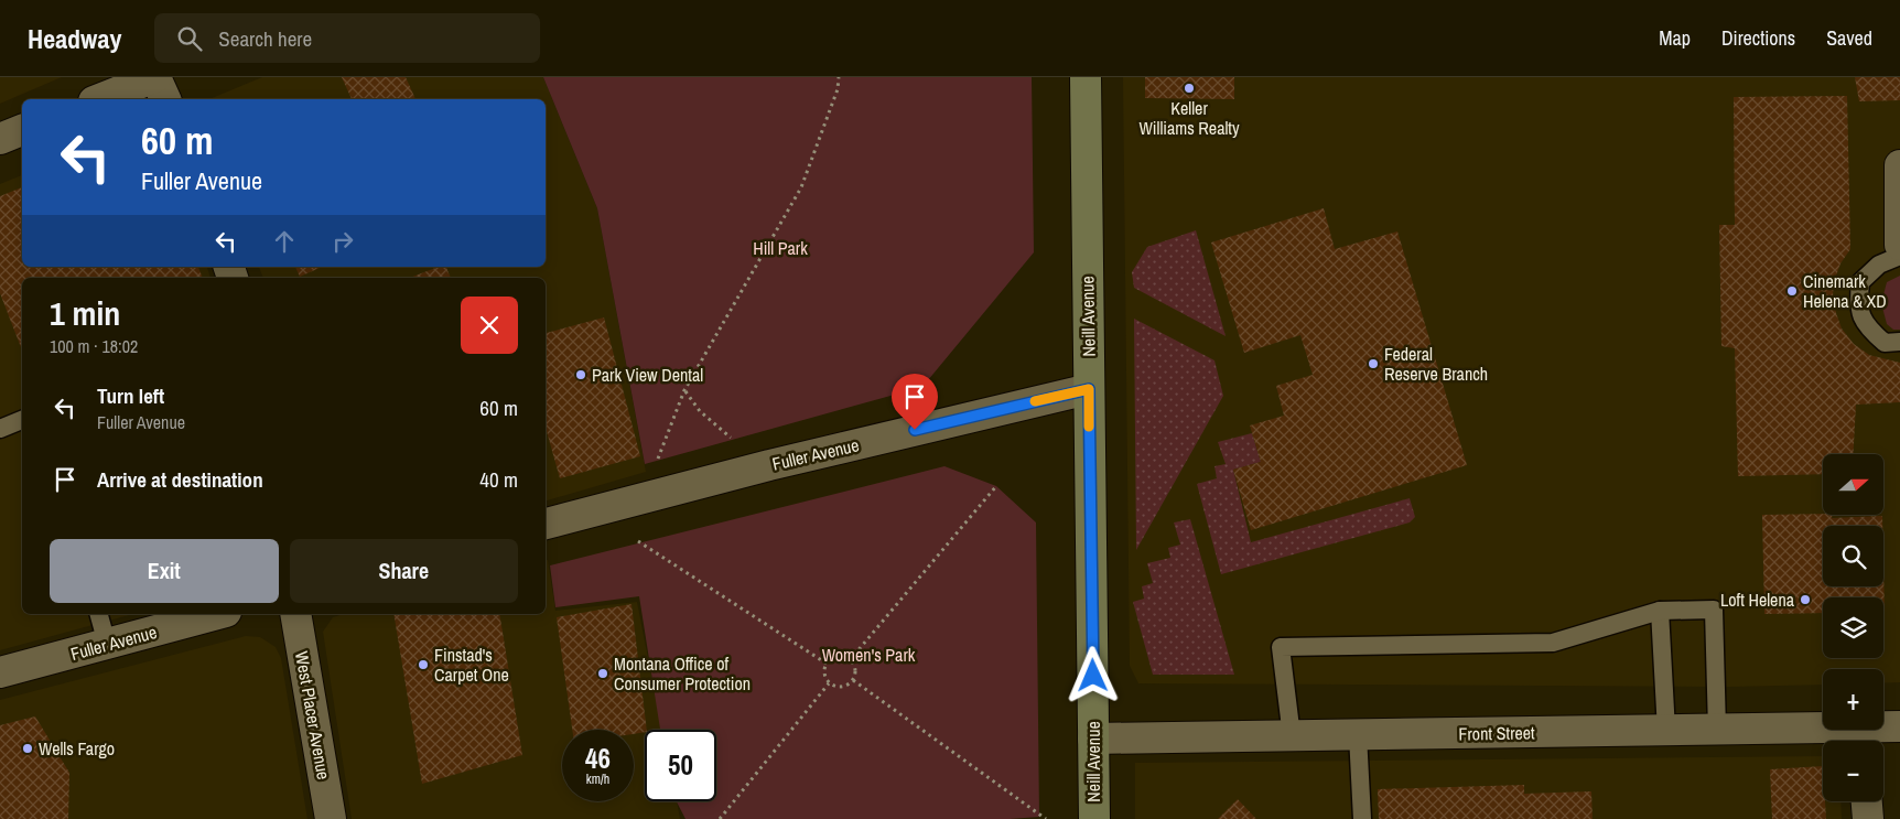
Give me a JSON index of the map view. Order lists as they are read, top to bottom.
{
  "streets": {
    "main road": ["Neill Avenue"],
    "street": ["Fuller Avenue", "West Placer Avenue", "Front Street"]
  },
  "crossings": [
    ["Neill Avenue", "Fuller Avenue"],
    ["Neill Avenue", "Front Street"]
  ],
  "parks": ["Hill Park", "Women's Park"],
  "places": [
    "Keller Williams Realty",
    "Cinemark Helena & XD",
    "Federal Reserve Branch",
    "Park View Dental",
    "Loft Helena",
    "Finstad's Carpet One",
    "Montana Office of Consumer Protection",
    "Wells Fargo"
  ],
  "north": "right",
  "page": {
    "header": "Headway",
    "search": "Search here",
    "nav": ["Map", "Directions", "Saved"],
    "turn": ["60 m", "Fuller Avenue"],
    "heading": ["1 min", "100 m · 18:02"],
    "list": [
      {
        "name": "Turn left",
        "note": "Fuller Avenue",
        "value": "60 m"
      },
      {
        "name": "Arrive at destination",
        "value": "40 m"
      }
    ],
    "map_buttons": ["+", "−"],
    "buttons": ["Exit", "Share"],
    "speed": "46 km/h",
    "limit": "50"
  }
}
